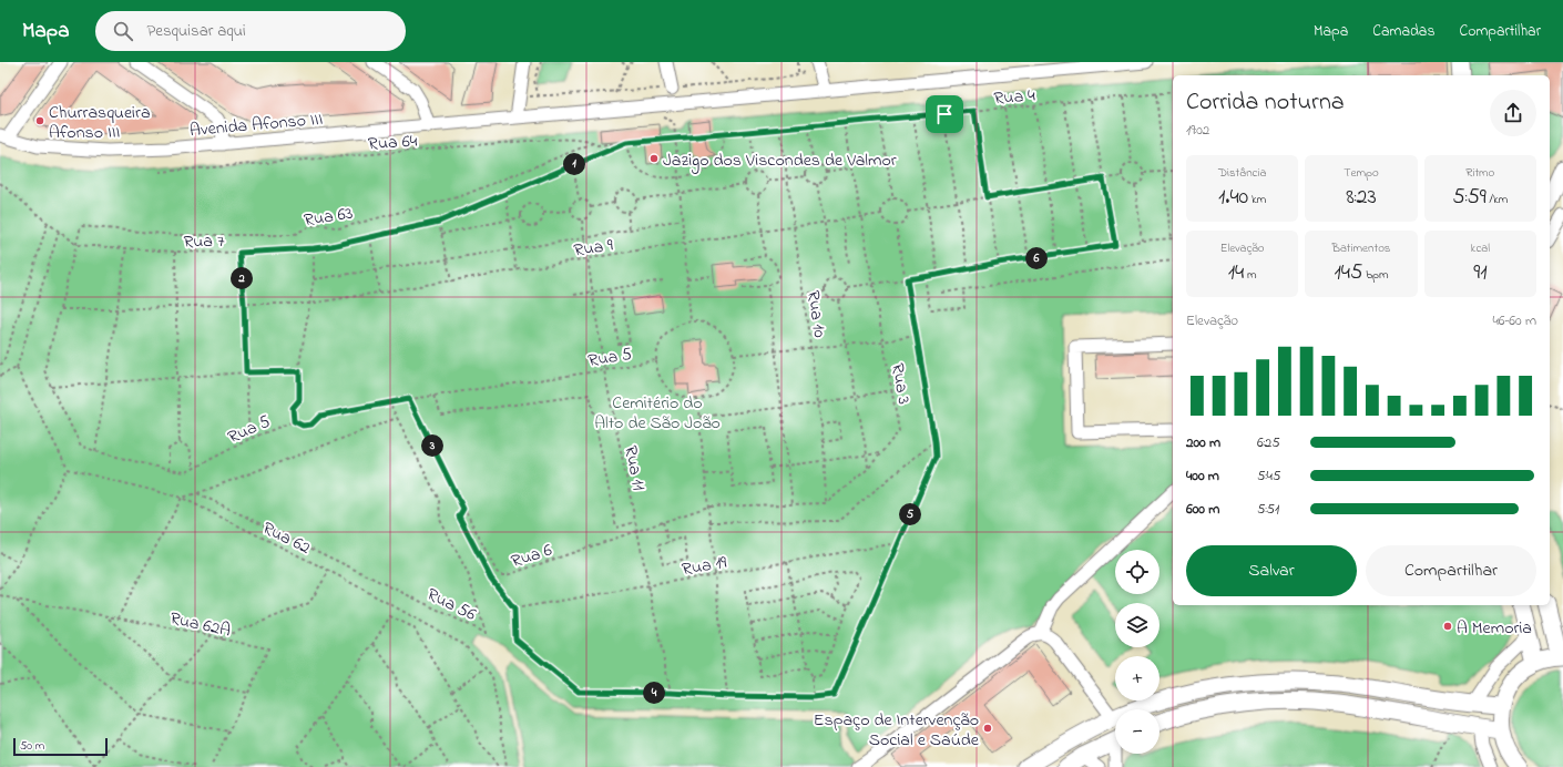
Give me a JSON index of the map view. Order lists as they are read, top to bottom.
{
  "streets": {
    "street": ["Avenida Afonso III"],
    "path": [
      "Rua 4",
      "Rua 64",
      "Rua 63",
      "Rua 7",
      "Rua 9",
      "Rua 10",
      "Rua 5",
      "Rua 3",
      "Rua 11",
      "Rua 62",
      "Rua 6",
      "Rua 19",
      "Rua 56",
      "Rua 62A"
    ]
  },
  "crossings": [
    ["Rua 4", "Rua 64"],
    ["Rua 4", "Rua 10"],
    ["Rua 4", "Rua 3"],
    ["Rua 64", "Rua 63"],
    ["Rua 64", "Rua 7"],
    ["Rua 63", "Rua 5"],
    ["Rua 7", "Rua 5"],
    ["Rua 9", "Rua 10"],
    ["Rua 9", "Rua 5"],
    ["Rua 9", "Rua 3"],
    ["Rua 9", "Rua 11"],
    ["Rua 10", "Rua 3"],
    ["Rua 5", "Rua 11"],
    ["Rua 5", "Rua 6"],
    ["Rua 5", "Rua 56"],
    ["Rua 11", "Rua 6"],
    ["Rua 11", "Rua 19"]
  ],
  "parks": ["Cemitério do Alto de São João"],
  "places": [
    "Churrasqueira Afonso III",
    "Jazigo dos Viscondes de Valmor",
    "A Memoria",
    "Espaço de Intervenção Social e Saúde"
  ],
  "scale_bar": "50 m",
  "page": {
    "header": "Mapa",
    "search": "Pesquisar aqui",
    "nav": ["Mapa", "Camadas", "Compartilhar"],
    "heading": ["Corrida noturna", "19:02"],
    "stats": [
      ["Distância", "1.40 km"],
      ["Tempo", "8:23"],
      ["Ritmo", "5:59 /km"],
      ["Elevação", "14 m"],
      ["Batimentos", "145 bpm"],
      ["kcal", "91"]
    ],
    "pins": [
      "1",
      "6",
      "2",
      "3",
      "5",
      "4"
    ],
    "chart": ["Elevação", "46–60 m"],
    "list": [
      {
        "name": "200 m",
        "note": "6:25"
      },
      {
        "name": "400 m",
        "note": "5:45"
      },
      {
        "name": "600 m",
        "note": "5:51"
      }
    ],
    "buttons": ["Salvar", "Compartilhar"],
    "map_buttons": ["+", "−"],
    "scale": "50 m"
  }
}
